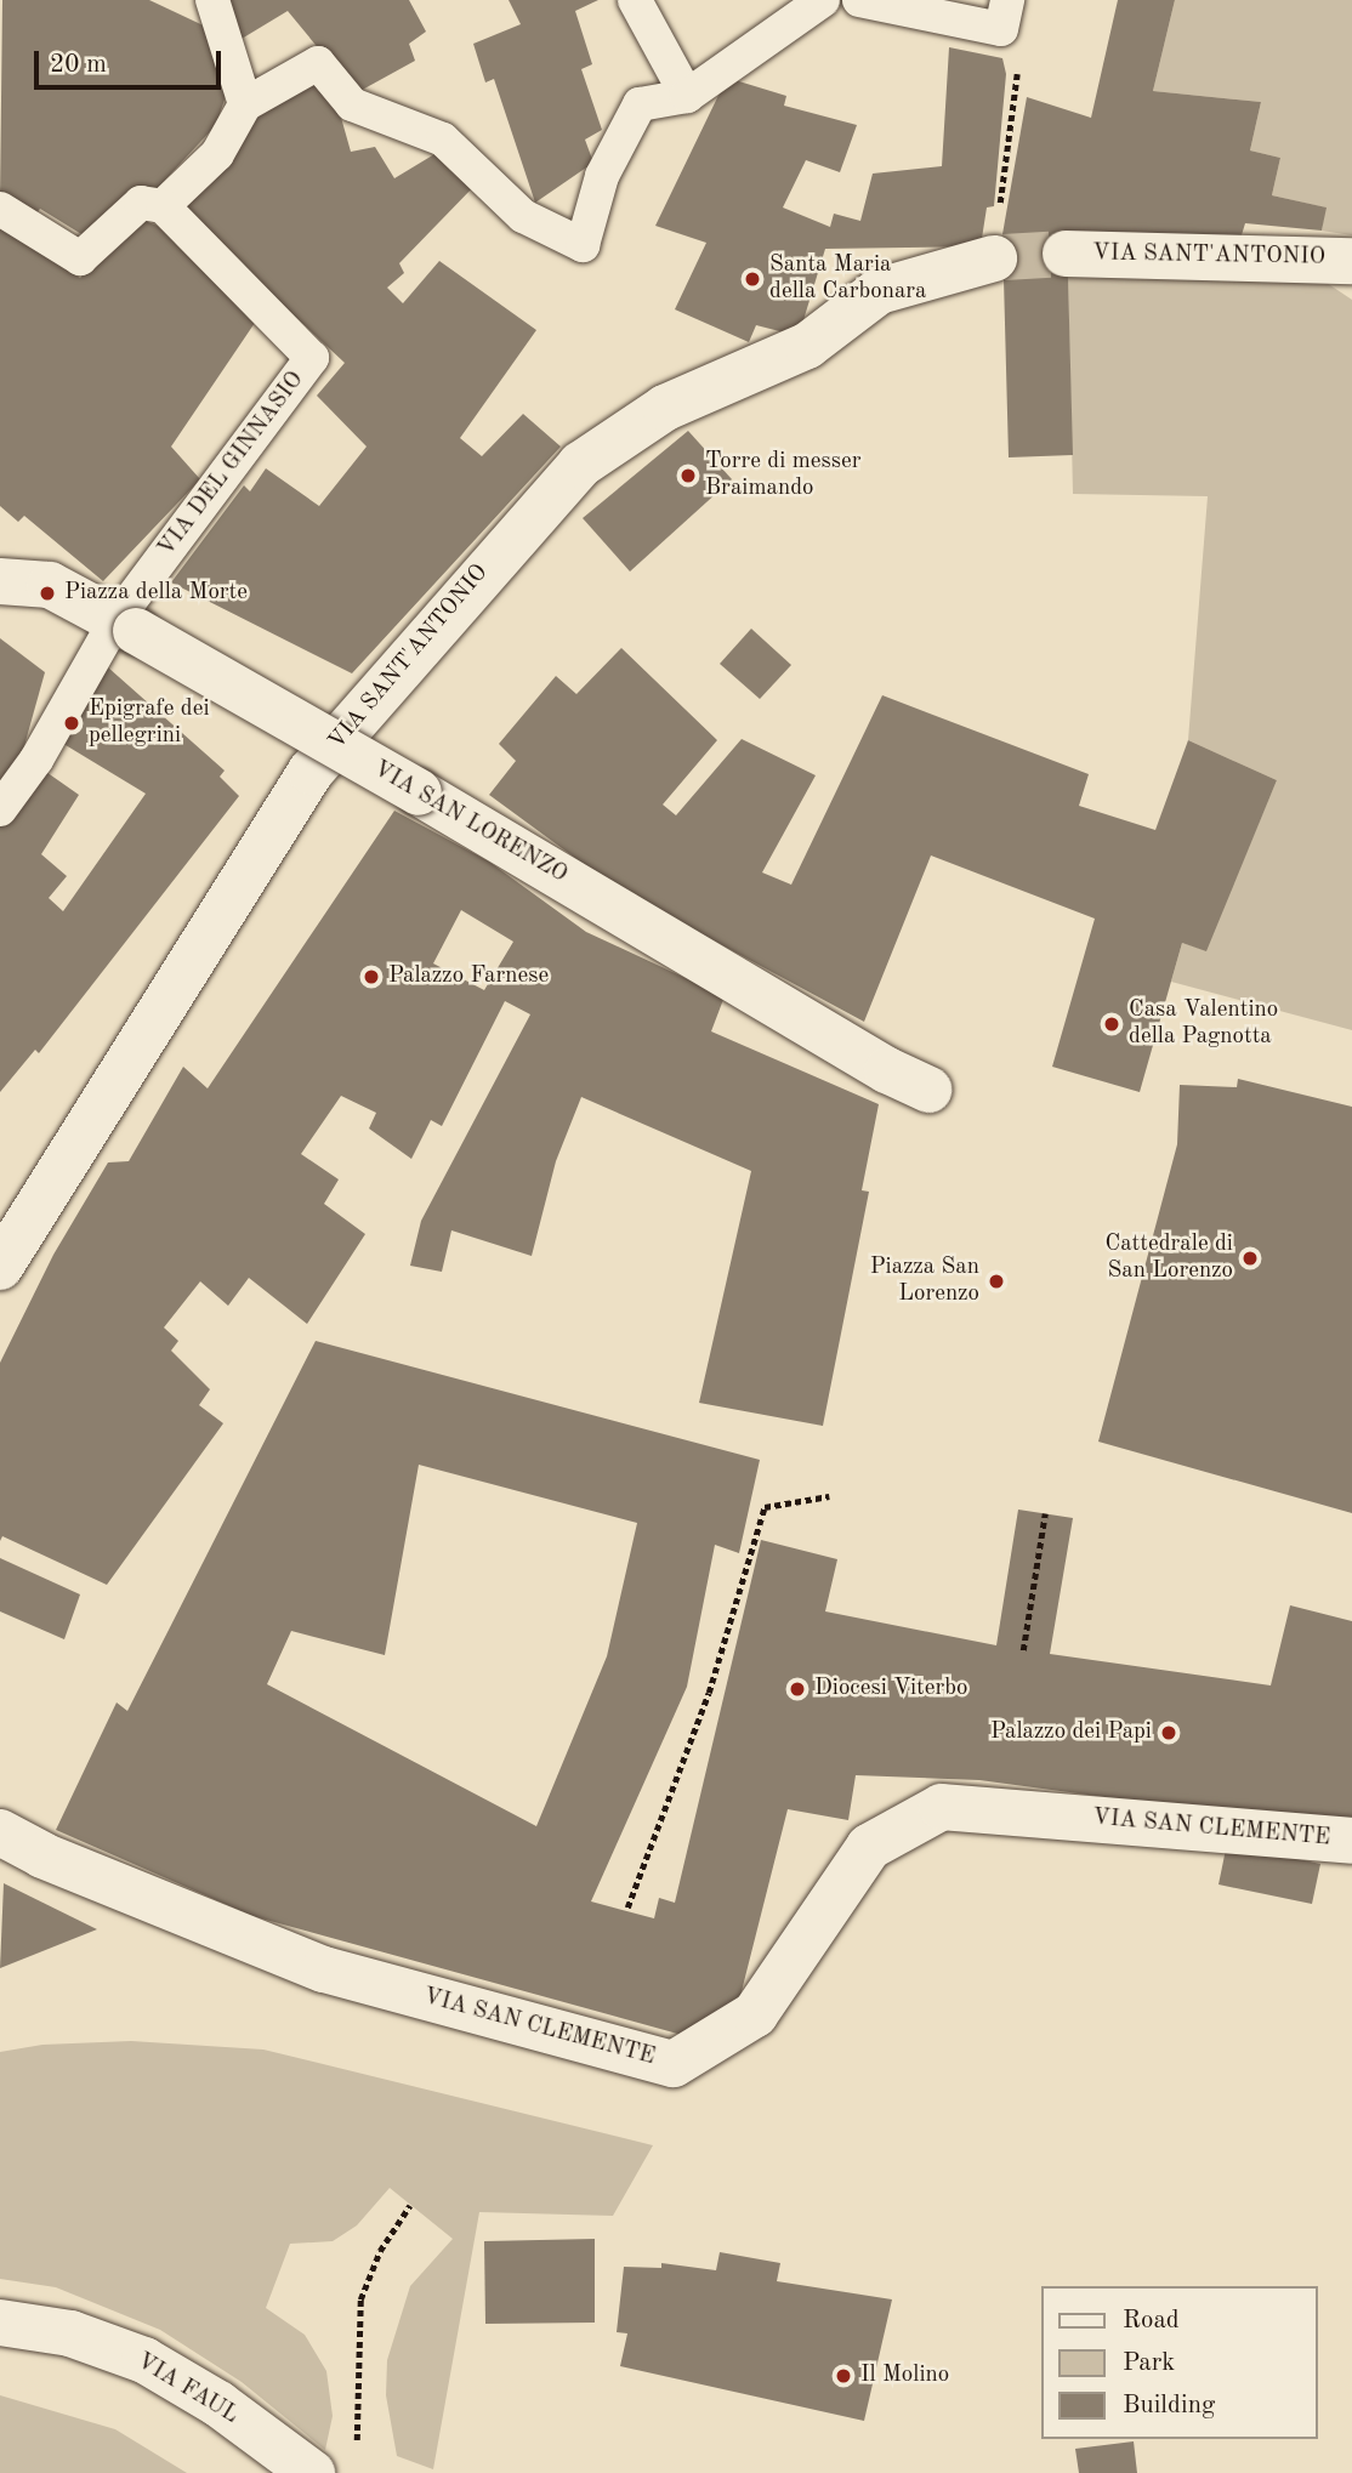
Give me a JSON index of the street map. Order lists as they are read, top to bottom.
{
  "streets": {
    "street": [
      "VIA SANT'ANTONIO",
      "VIA SAN LORENZO",
      "VIA SAN CLEMENTE",
      "VIA FAUL"
    ],
    "lane": ["VIA DEL GINNASIO"]
  },
  "crossings": [
    ["VIA DEL GINNASIO", "VIA SAN LORENZO"]
  ],
  "places": [
    "Santa Maria della Carbonara",
    "Torre di messer Braimando",
    "Piazza della Morte",
    "Epigrafe dei pellegrini",
    "Palazzo Farnese",
    "Casa Valentino della Pagnotta",
    "Cattedrale di San Lorenzo",
    "Piazza San Lorenzo",
    "Diocesi Viterbo",
    "Palazzo dei Papi",
    "Il Molino"
  ],
  "legend": ["Road", "Park", "Building"],
  "scale_bar": "20 m"
}
